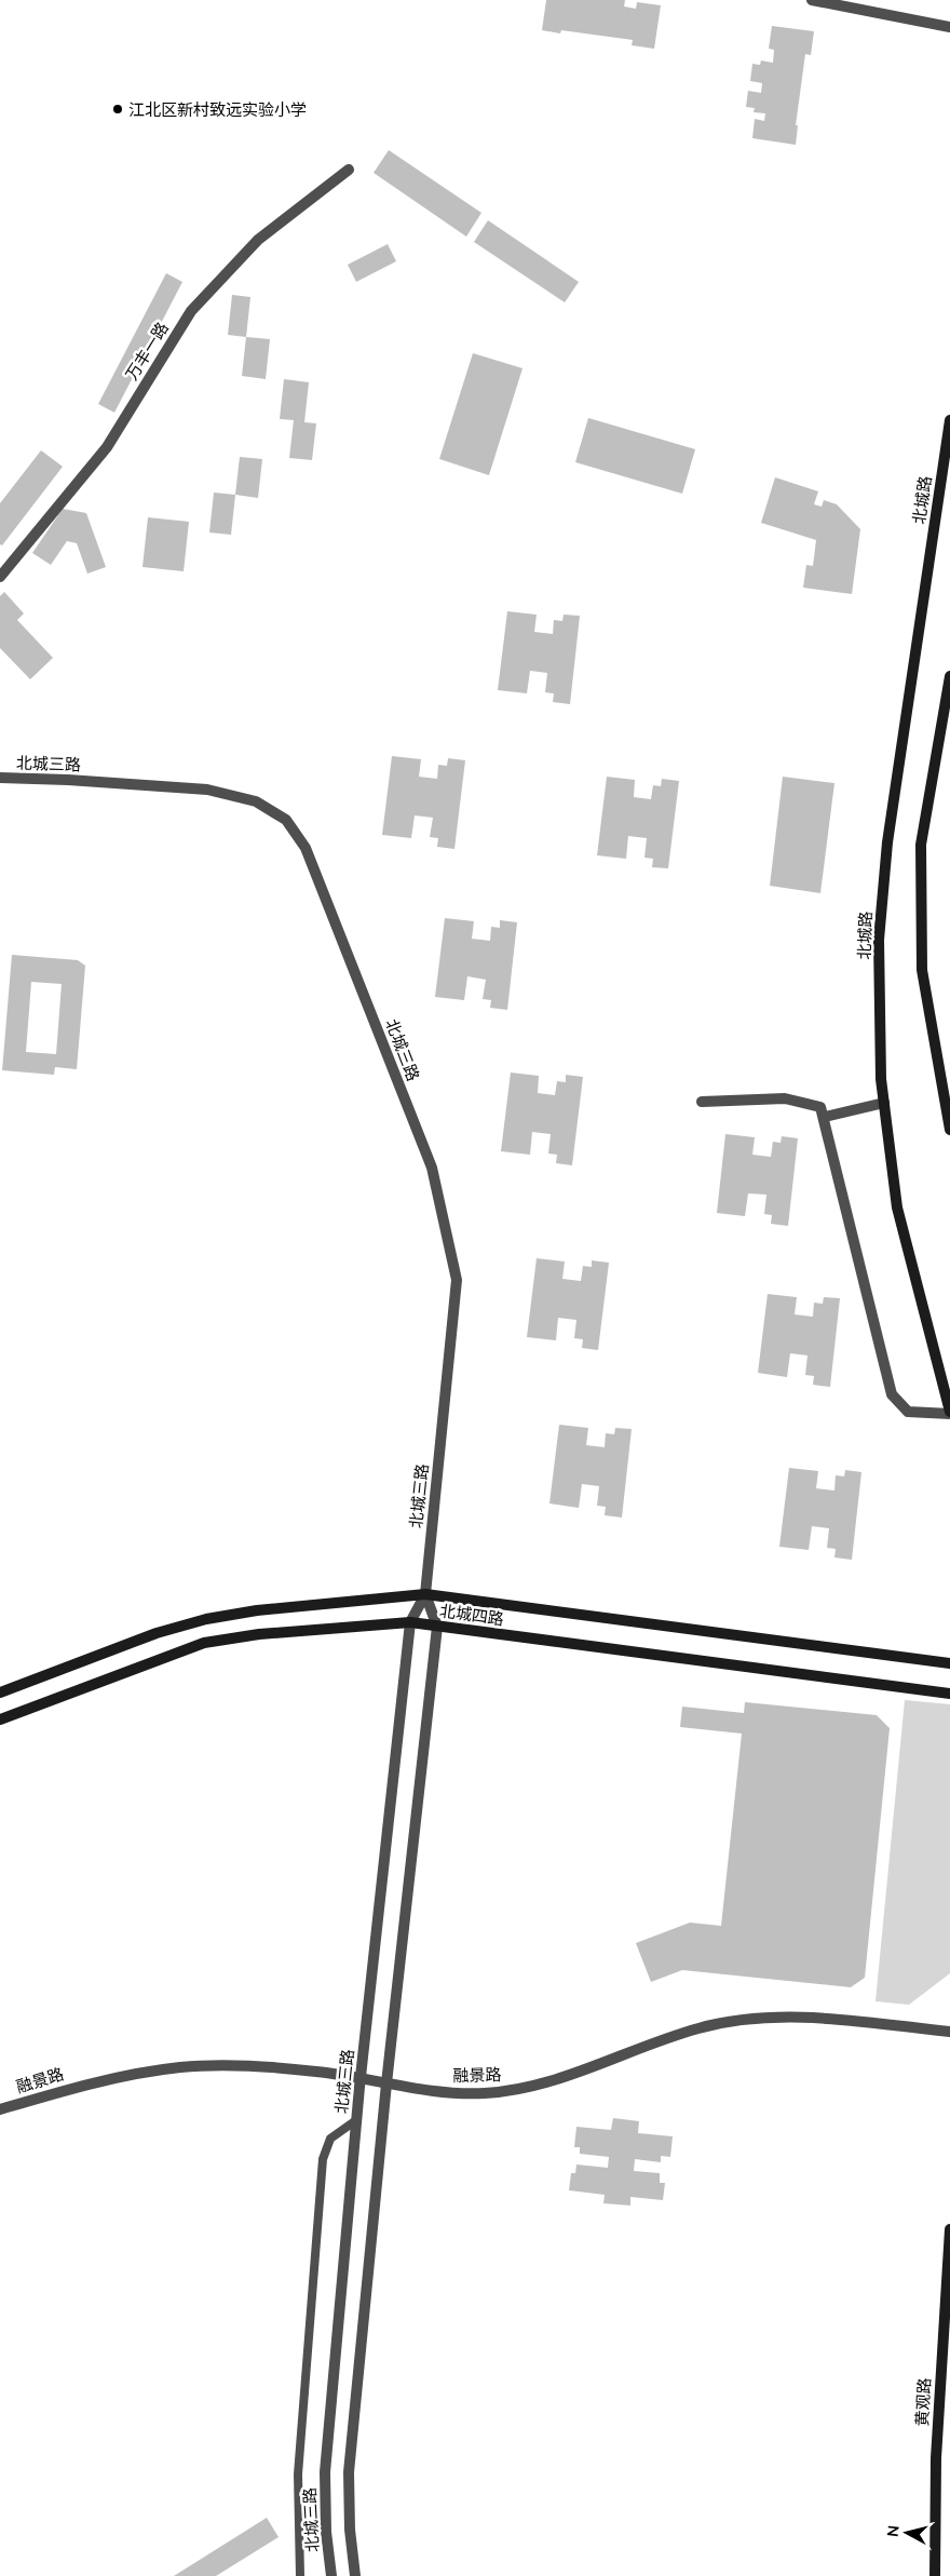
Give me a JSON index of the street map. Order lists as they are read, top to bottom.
{
  "streets": {
    "main road": ["北城路", "北城四路", "黄观路"],
    "street": ["万丰一路", "北城三路", "融景路"]
  },
  "crossings": [
    ["北城三路", "北城四路"],
    ["北城三路", "融景路"]
  ],
  "places": ["江北区新村致远实验小学"],
  "north": "left"
}
